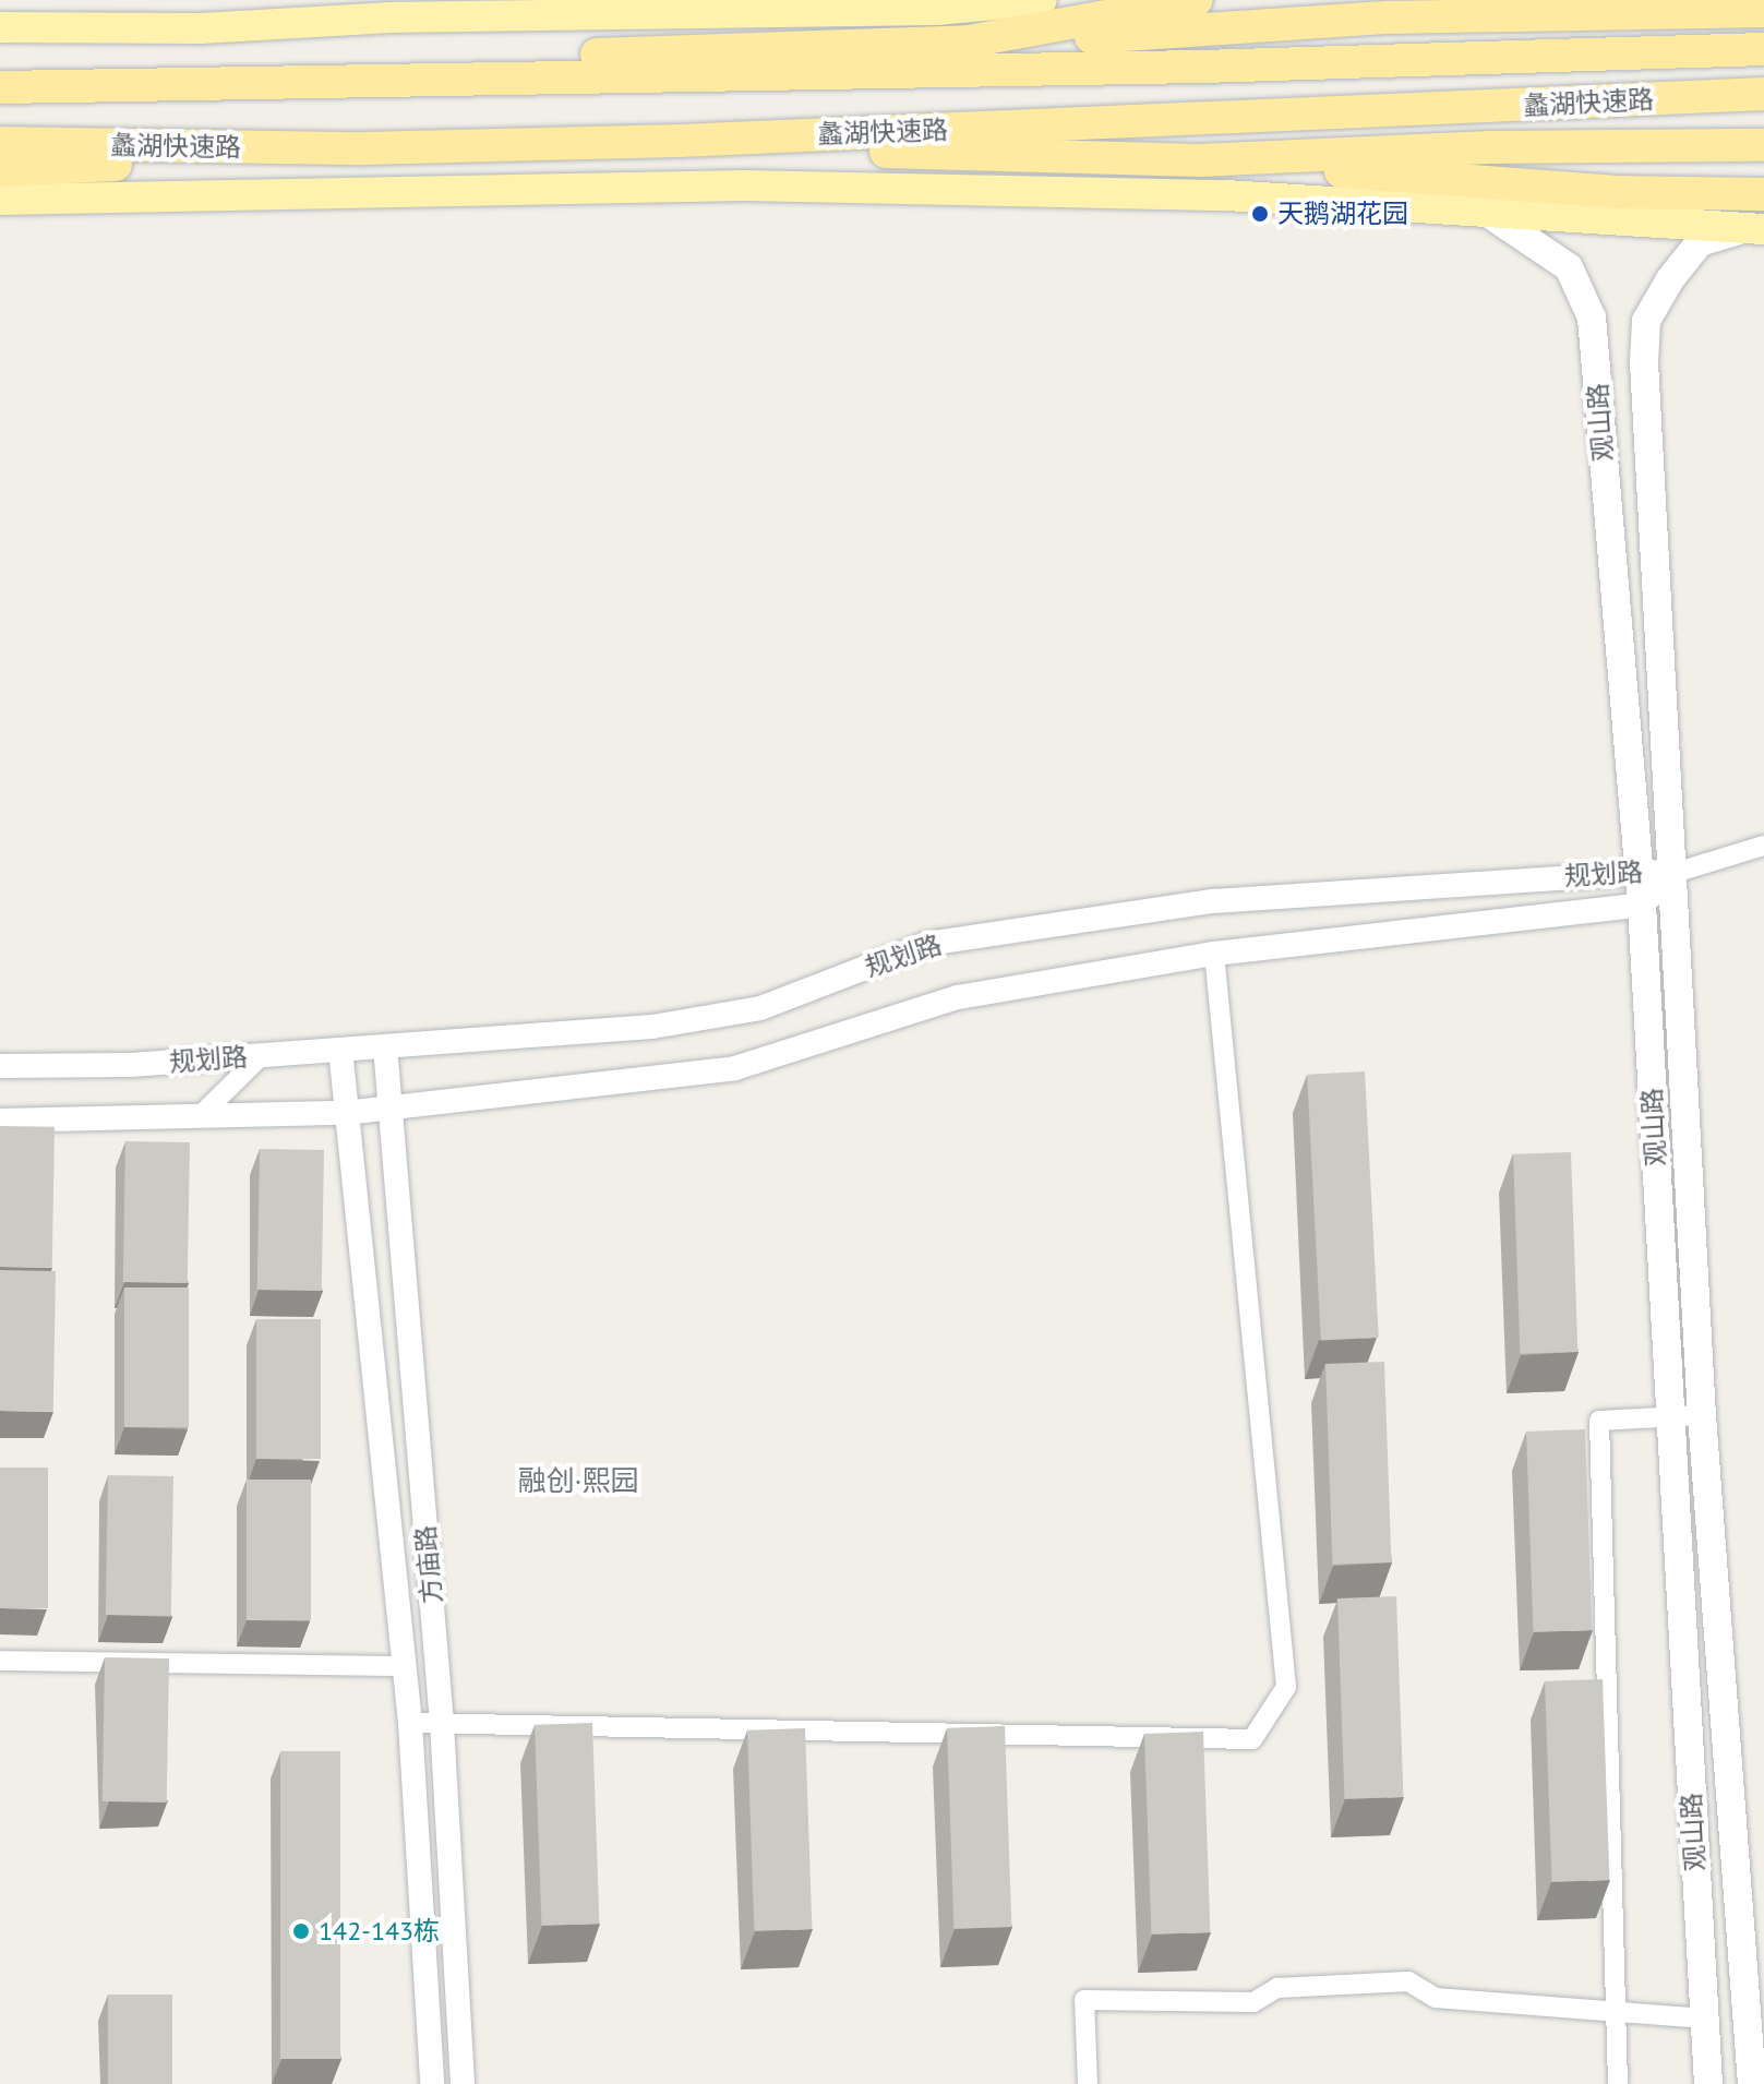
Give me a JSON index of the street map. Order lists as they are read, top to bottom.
{
  "streets": {
    "highway": ["蠡湖快速路"],
    "main road": ["观山路"],
    "street": ["规划路", "方庙路"]
  },
  "crossings": [
    ["观山路", "规划路"],
    ["规划路", "方庙路"]
  ],
  "districts": ["融创·熙园"],
  "places": ["天鹅湖花园", "142-143栋"]
}
